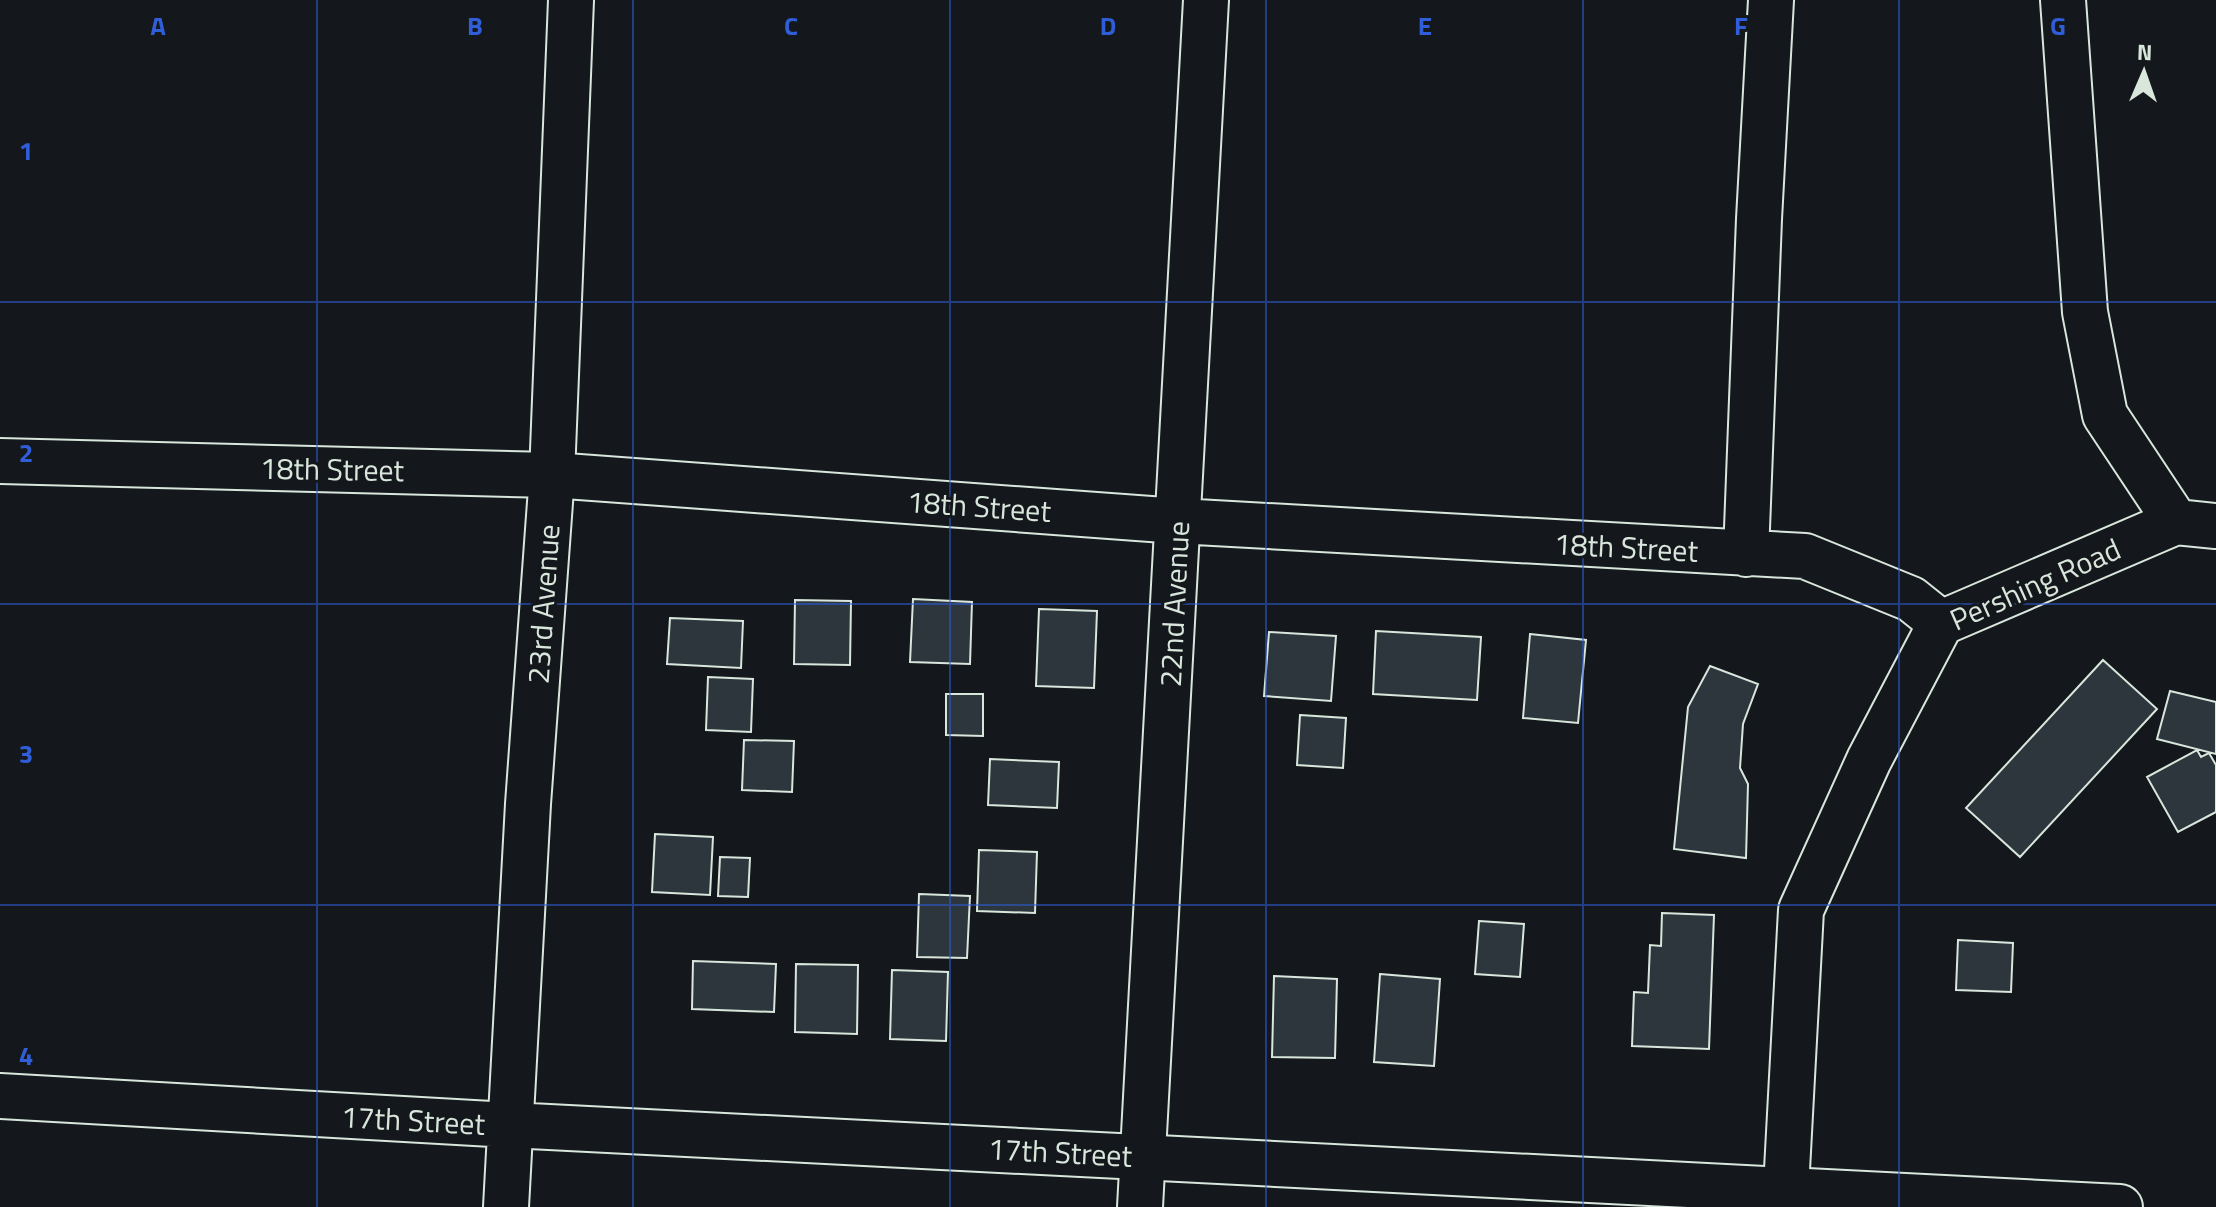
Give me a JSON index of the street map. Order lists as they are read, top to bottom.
{
  "streets": {
    "street": [
      "18th Street",
      "Pershing Road",
      "23rd Avenue",
      "22nd Avenue",
      "17th Street"
    ]
  },
  "crossings": [
    ["18th Street", "Pershing Road"],
    ["18th Street", "23rd Avenue"],
    ["18th Street", "22nd Avenue"],
    ["Pershing Road", "17th Street"],
    ["23rd Avenue", "17th Street"],
    ["22nd Avenue", "17th Street"]
  ],
  "north": "top",
  "grid": {
    "columns": [
      "A",
      "B",
      "C",
      "D",
      "E",
      "F",
      "G"
    ],
    "rows": [
      "1",
      "2",
      "3",
      "4"
    ]
  }
}
